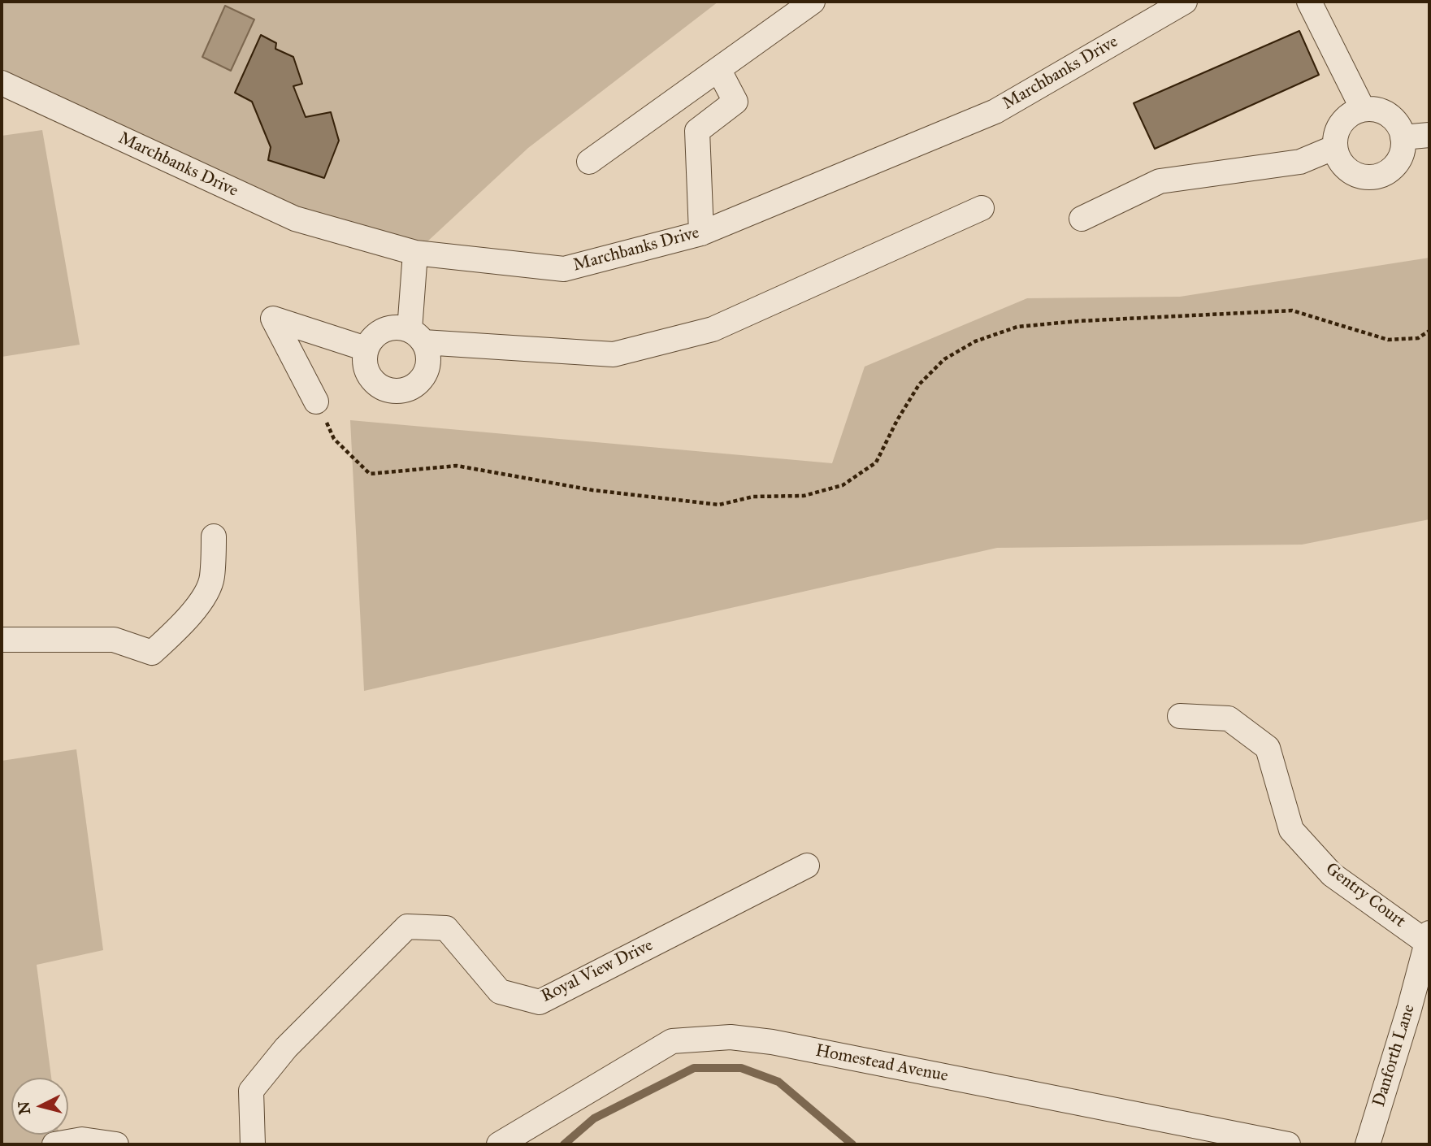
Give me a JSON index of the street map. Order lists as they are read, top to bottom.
{
  "streets": {
    "street": [
      "Marchbanks Drive",
      "Gentry Court",
      "Royal View Drive",
      "Danforth Lane",
      "Homestead Avenue"
    ]
  },
  "crossings": [
    ["Gentry Court", "Danforth Lane"]
  ],
  "north": "left"
}
